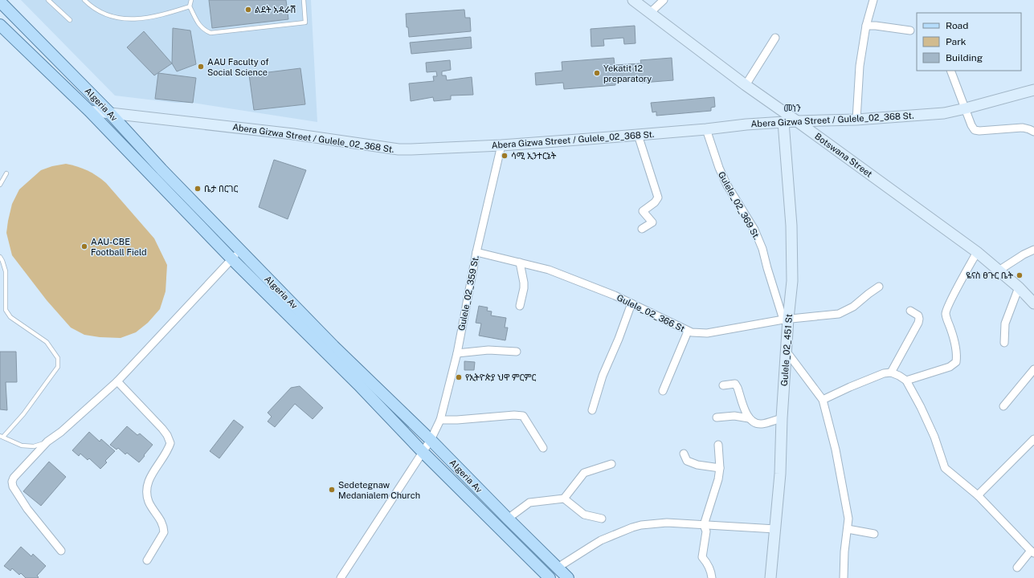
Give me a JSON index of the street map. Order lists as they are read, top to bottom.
{
  "streets": {
    "main road": [
      "Algeria Av",
      "Abera Gizwa Street / Gulele_02_368 St.",
      "Botswana Street",
      "Gulele_02_451 St"
    ],
    "street": ["Gulele_02_369 St.", "Gulele_02_359 St.", "Gulele_02_366 St"]
  },
  "crossings": [
    ["Algeria Av", "Abera Gizwa Street / Gulele_02_368 St."],
    ["Algeria Av", "Gulele_02_359 St."],
    ["Abera Gizwa Street / Gulele_02_368 St.", "Botswana Street"],
    ["Abera Gizwa Street / Gulele_02_368 St.", "Gulele_02_369 St."],
    ["Abera Gizwa Street / Gulele_02_368 St.", "Gulele_02_359 St."],
    ["Abera Gizwa Street / Gulele_02_368 St.", "Gulele_02_451 St"],
    ["Gulele_02_369 St.", "Gulele_02_366 St"],
    ["Gulele_02_369 St.", "Gulele_02_451 St"],
    ["Gulele_02_359 St.", "Gulele_02_366 St"],
    ["Gulele_02_366 St", "Gulele_02_451 St"]
  ],
  "districts": ["መነን"],
  "places": [
    "ልደት አዳራሽ",
    "AAU Faculty of Social Science",
    "Yekatit 12 preparatory",
    "ሳሚ ኢንተርኔት",
    "ቤታ በርገር",
    "AAU-CBE Football Field",
    "ዬናስ ፀጉር ቤት",
    "የኢትዮጵያ ህዋ ምርምር",
    "Sedetegnaw Medanialem Church"
  ],
  "legend": ["Road", "Park", "Building"]
}
